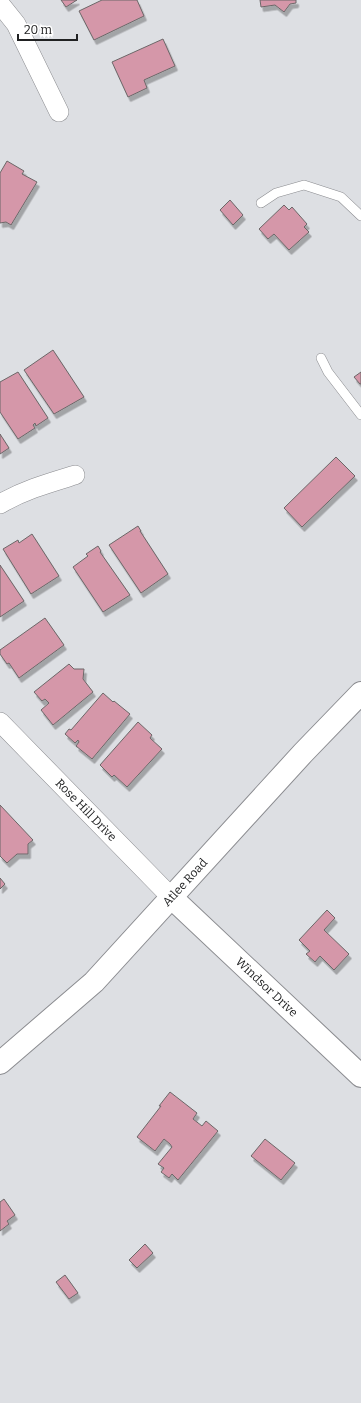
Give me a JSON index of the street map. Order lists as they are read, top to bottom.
{
  "streets": {
    "main road": ["Atlee Road", "Windsor Drive"],
    "street": ["Rose Hill Drive"]
  },
  "crossings": [
    ["Rose Hill Drive", "Atlee Road"],
    ["Rose Hill Drive", "Windsor Drive"],
    ["Atlee Road", "Windsor Drive"]
  ],
  "scale_bar": "20 m"
}
